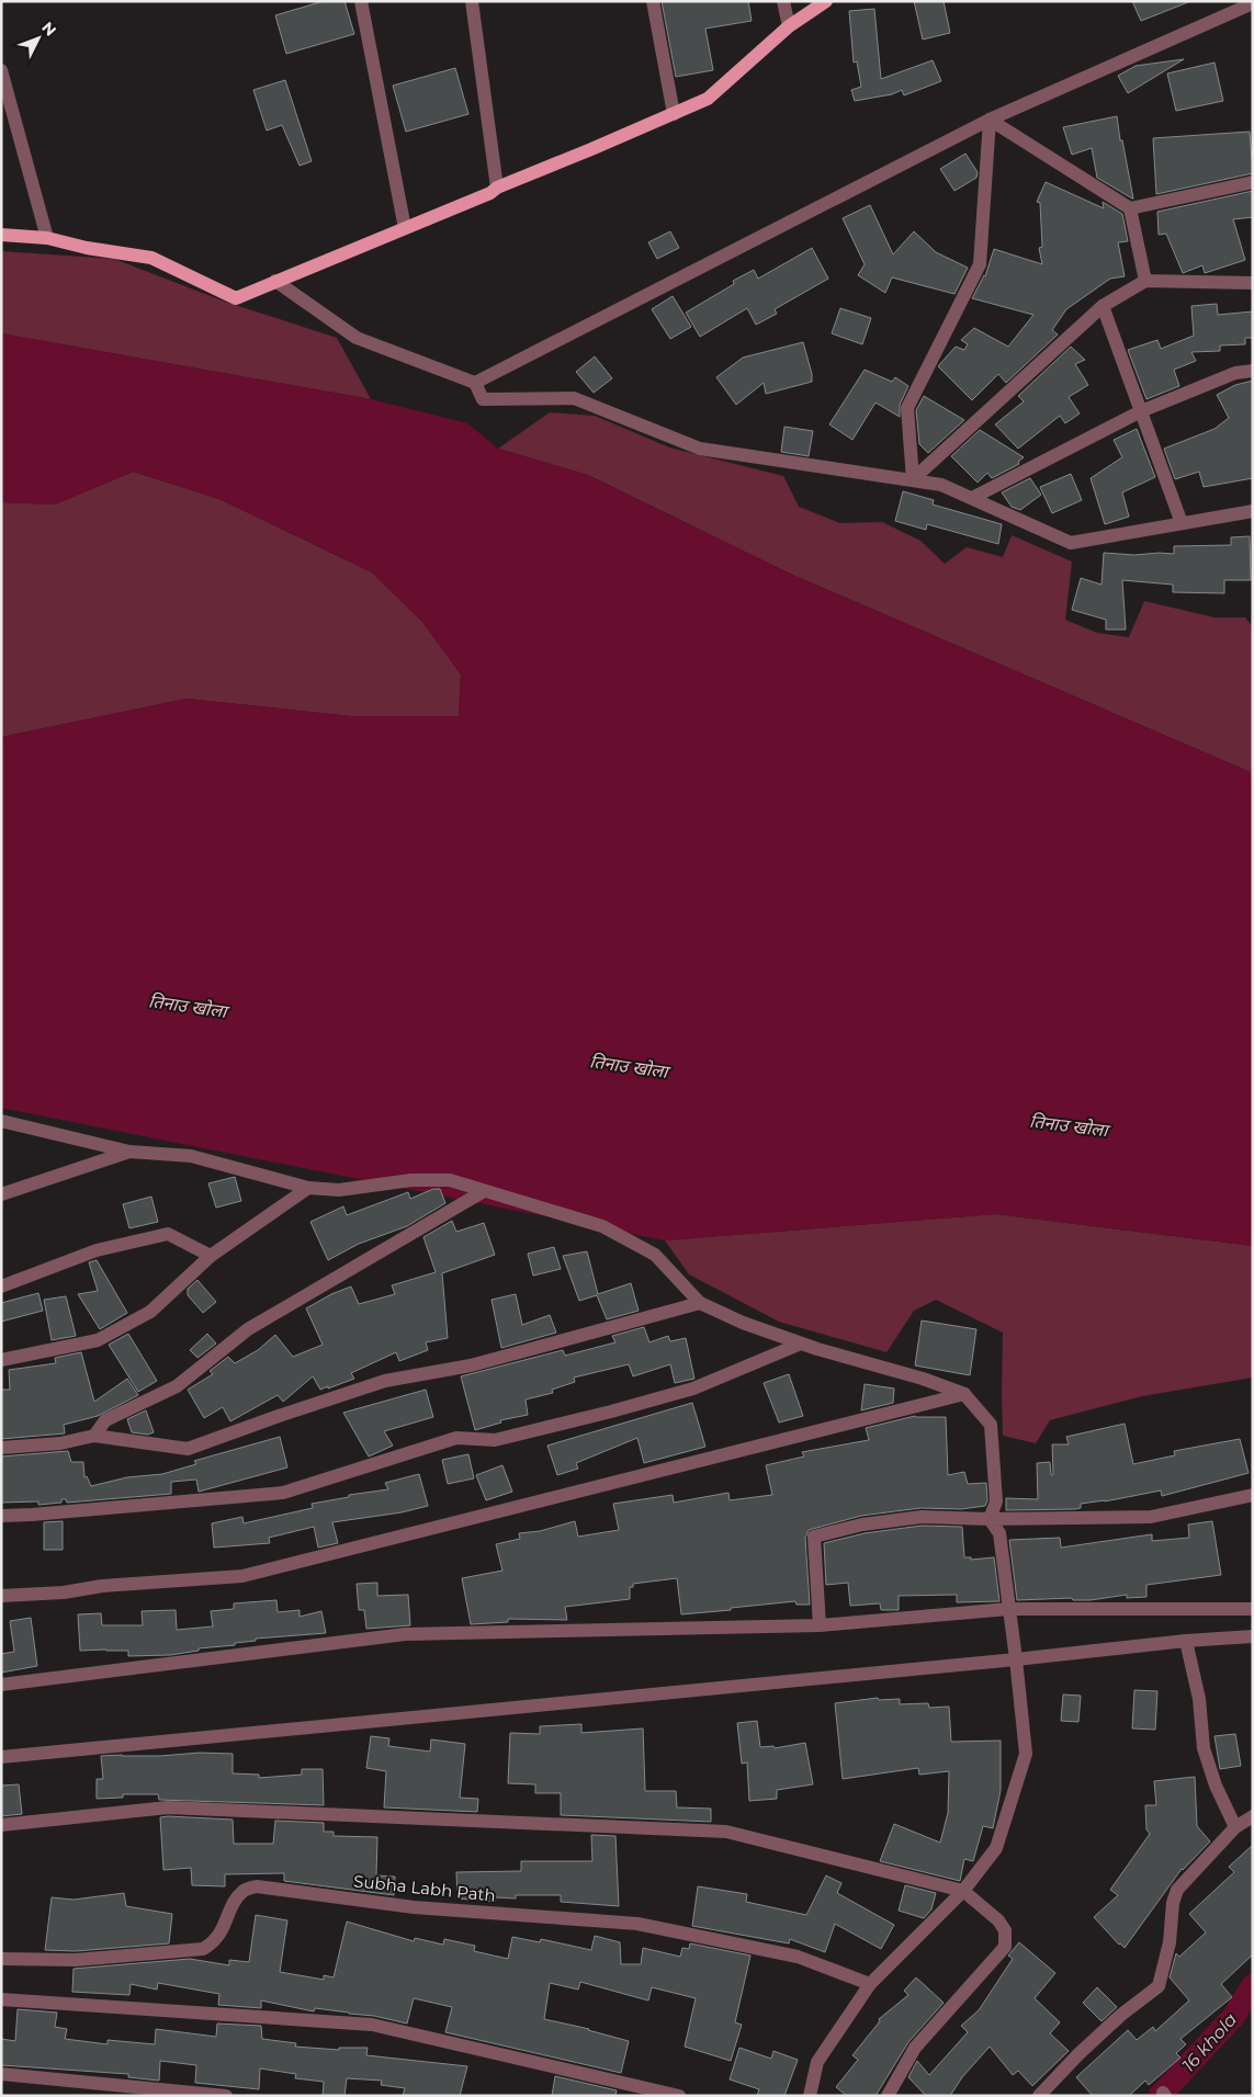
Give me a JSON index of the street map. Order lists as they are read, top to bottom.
{
  "streets": {
    "street": ["Subha Labh Path"]
  },
  "water": ["तिनाउ खोला", "16 khola"],
  "north": "top right"
}
